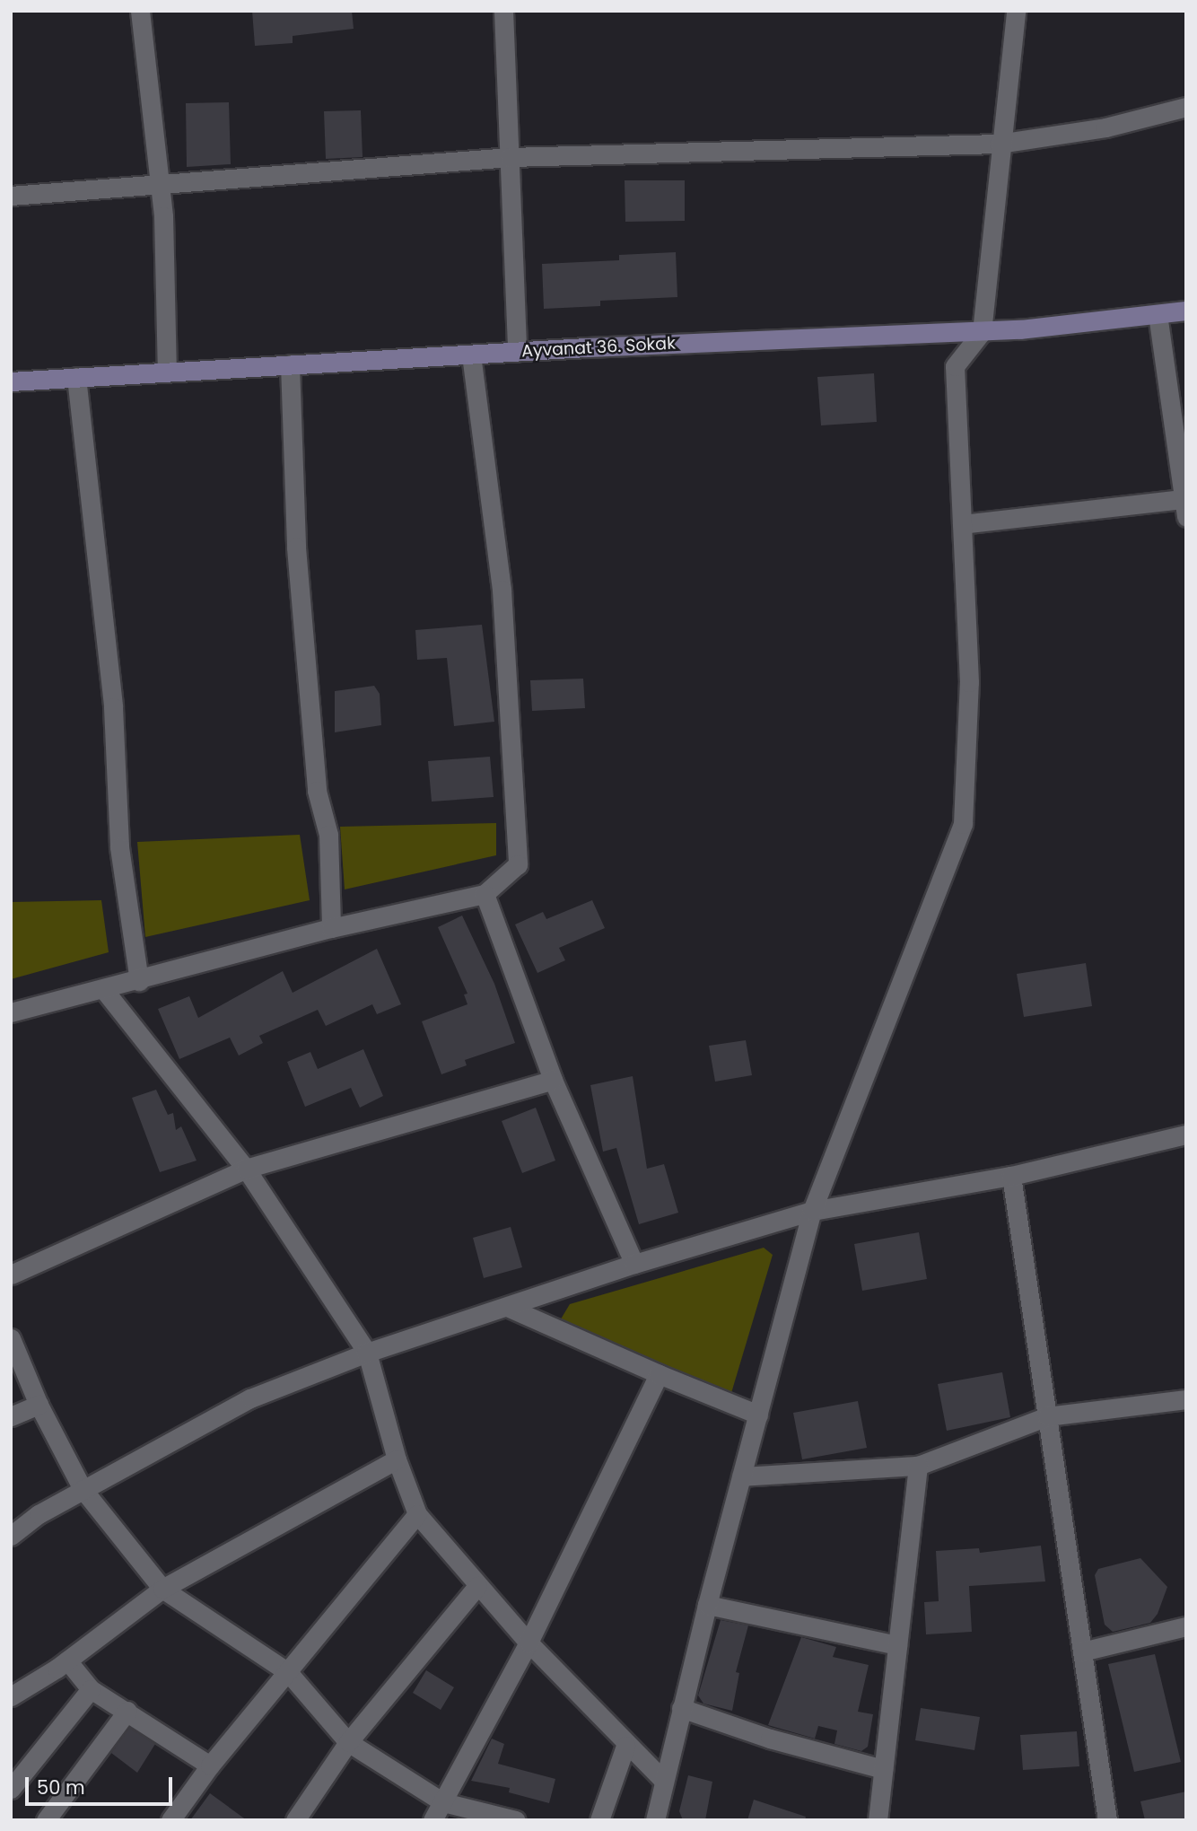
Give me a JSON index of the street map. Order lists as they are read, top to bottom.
{
  "streets": {
    "street": ["Ayvanat 36. Sokak"]
  },
  "scale_bar": "50 m"
}
